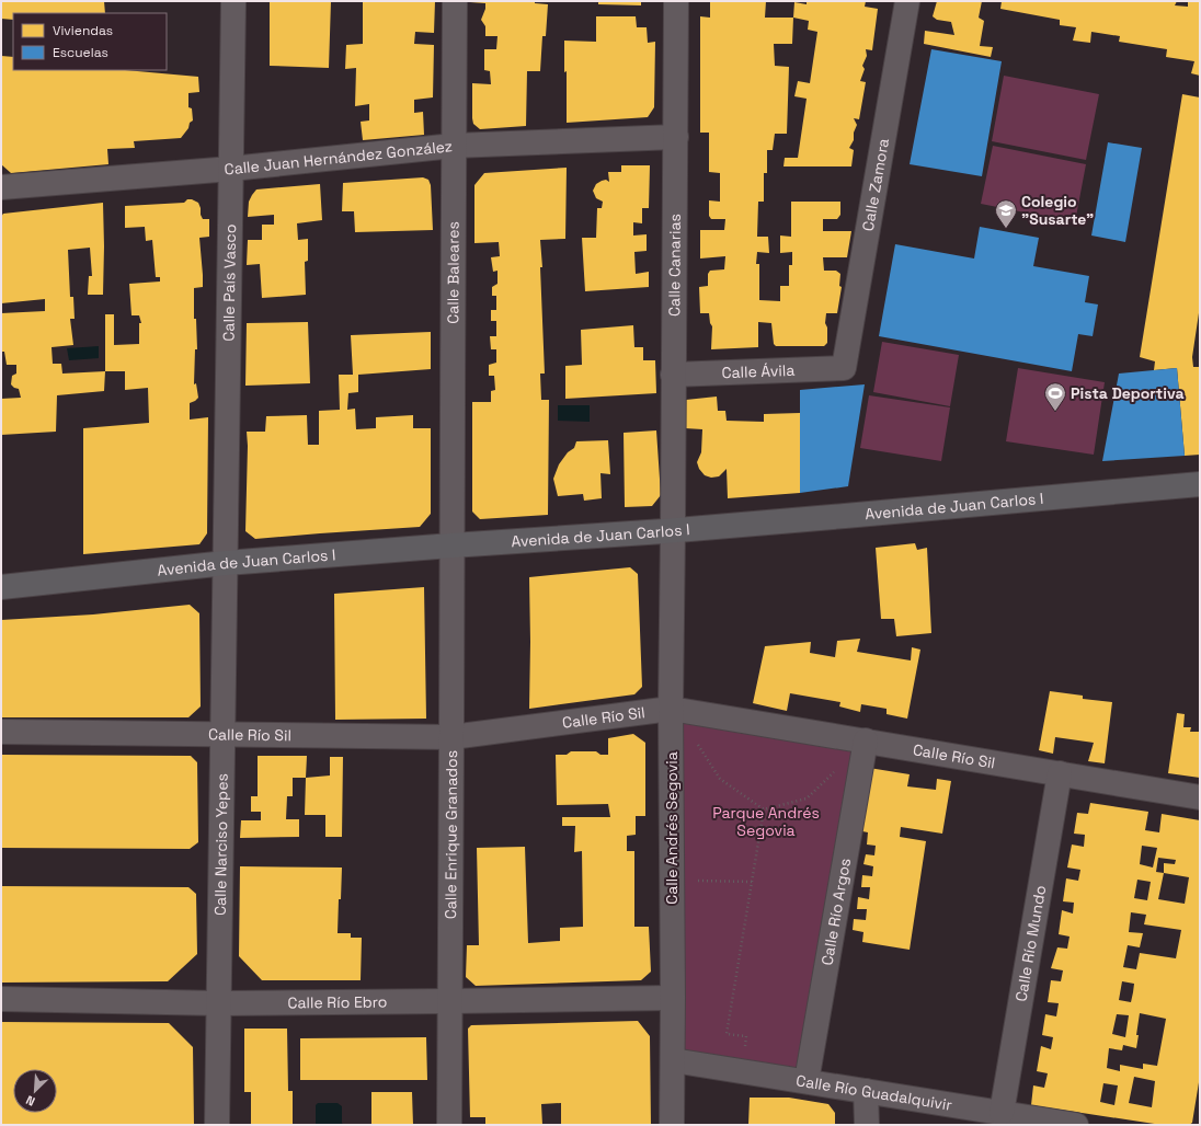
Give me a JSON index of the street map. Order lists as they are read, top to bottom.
{
  "streets": {
    "street": [
      "Calle Juan Hernández González",
      "Calle Zamora",
      "Calle Canarias",
      "Calle Baleares",
      "Calle País Vasco",
      "Calle Ávila",
      "Avenida de Juan Carlos I",
      "Calle Río Sil",
      "Calle Andrés Segovia",
      "Calle Enrique Granados",
      "Calle Narciso Yepes",
      "Calle Río Argos",
      "Calle Río Mundo",
      "Calle Río Ebro",
      "Calle Río Guadalquivir"
    ]
  },
  "crossings": [
    ["Calle Juan Hernández González", "Calle Canarias"],
    ["Calle Juan Hernández González", "Calle Baleares"],
    ["Calle Juan Hernández González", "Calle País Vasco"],
    ["Calle Zamora", "Calle Ávila"],
    ["Calle Canarias", "Calle Ávila"],
    ["Calle Canarias", "Avenida de Juan Carlos I"],
    ["Calle Canarias", "Calle Andrés Segovia"],
    ["Calle Baleares", "Avenida de Juan Carlos I"],
    ["Calle Baleares", "Calle Enrique Granados"],
    ["Calle País Vasco", "Avenida de Juan Carlos I"],
    ["Calle País Vasco", "Calle Narciso Yepes"],
    ["Avenida de Juan Carlos I", "Calle Andrés Segovia"],
    ["Avenida de Juan Carlos I", "Calle Enrique Granados"],
    ["Avenida de Juan Carlos I", "Calle Narciso Yepes"],
    ["Calle Río Sil", "Calle Andrés Segovia"],
    ["Calle Río Sil", "Calle Enrique Granados"],
    ["Calle Río Sil", "Calle Narciso Yepes"],
    ["Calle Río Sil", "Calle Río Argos"],
    ["Calle Río Sil", "Calle Río Mundo"],
    ["Calle Andrés Segovia", "Calle Río Ebro"],
    ["Calle Andrés Segovia", "Calle Río Guadalquivir"],
    ["Calle Enrique Granados", "Calle Río Ebro"],
    ["Calle Narciso Yepes", "Calle Río Ebro"],
    ["Calle Río Argos", "Calle Río Guadalquivir"],
    ["Calle Río Mundo", "Calle Río Guadalquivir"]
  ],
  "parks": ["Parque Andrés Segovia"],
  "places": {
    "school or university": ["Colegio \"Susarte\""],
    "sports": ["Pista Deportiva"]
  },
  "legend": ["Viviendas", "Escuelas"],
  "north": "bottom left"
}
